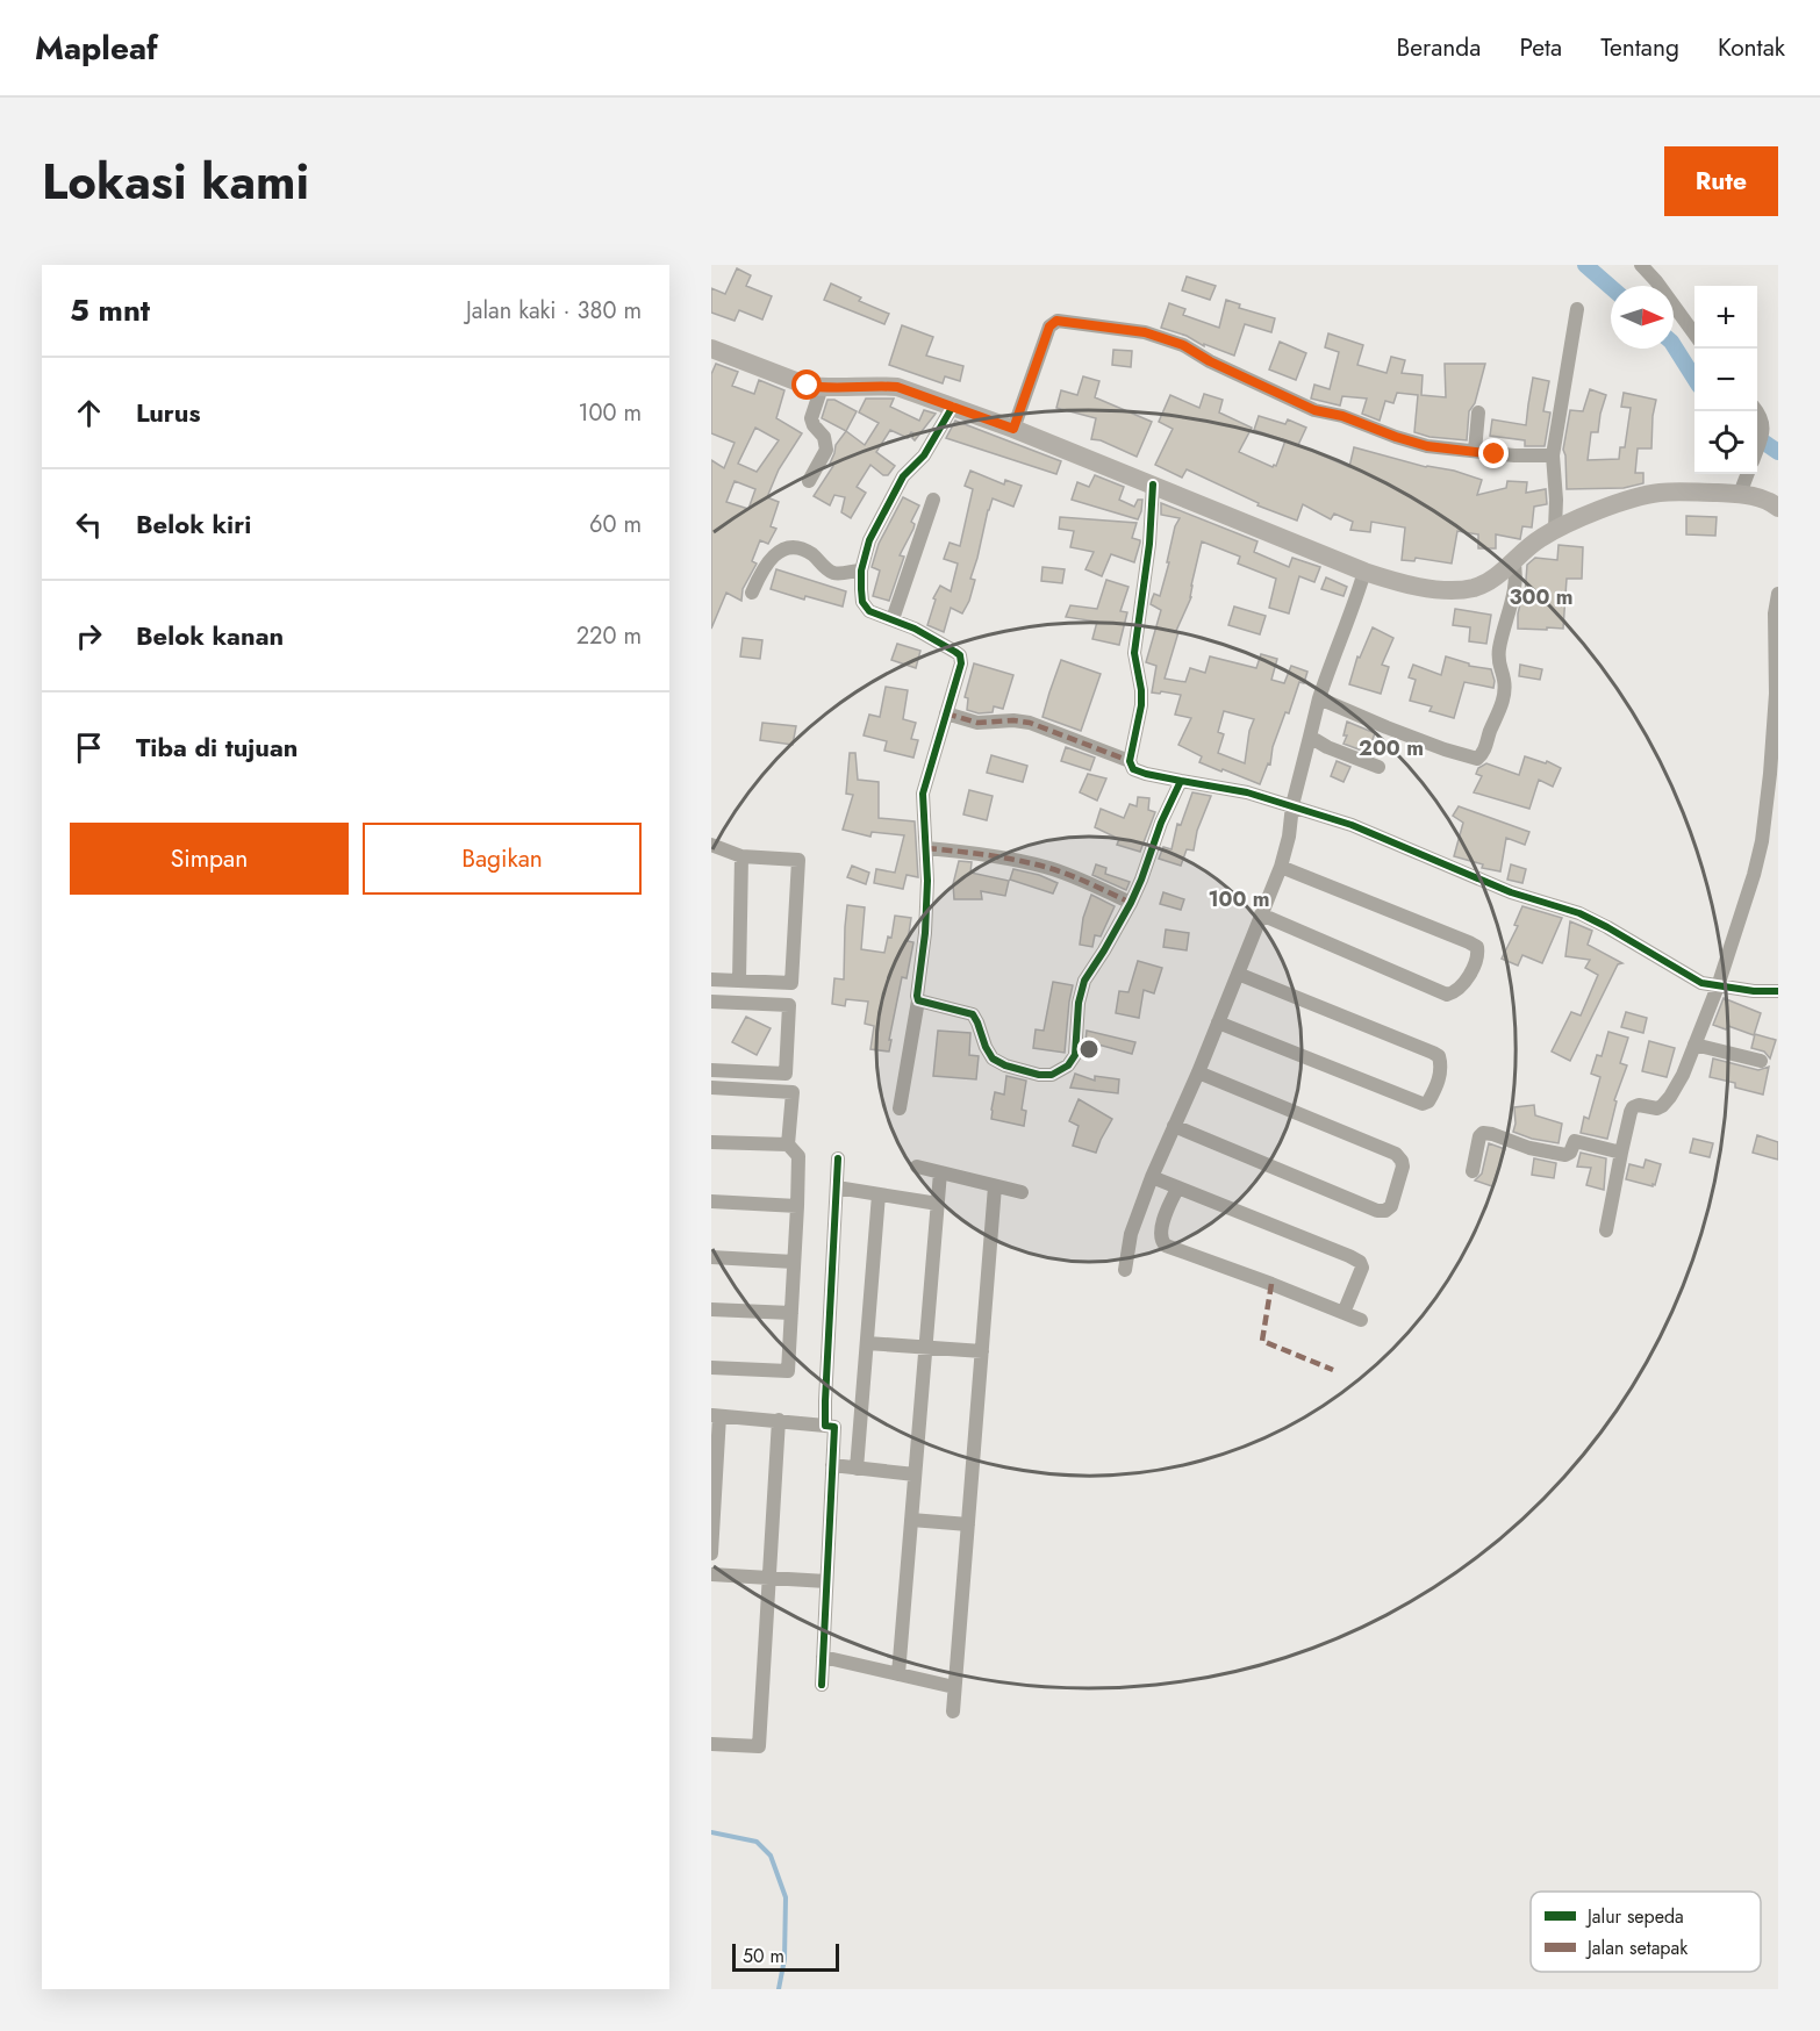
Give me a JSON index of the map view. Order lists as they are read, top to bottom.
{
  "legend": ["Jalur sepeda", "Jalan setapak"],
  "scale_bar": "50 m",
  "north": "right",
  "page": {
    "header": "Mapleaf",
    "nav": [
      "Beranda",
      "Peta",
      "Tentang",
      "Kontak"
    ],
    "title": "Lokasi kami",
    "buttons": [
      "Rute",
      ["Simpan", "Bagikan"]
    ],
    "heading": ["5 mnt", "Jalan kaki · 380 m"],
    "map_buttons": ["+", "−"],
    "list": [
      ["Lurus", "100 m"],
      ["Belok kiri", "60 m"],
      ["Belok kanan", "220 m"],
      "Tiba di tujuan"
    ],
    "scale": "50 m"
  },
  "rings": ["300 m", "200 m", "100 m"]
}
